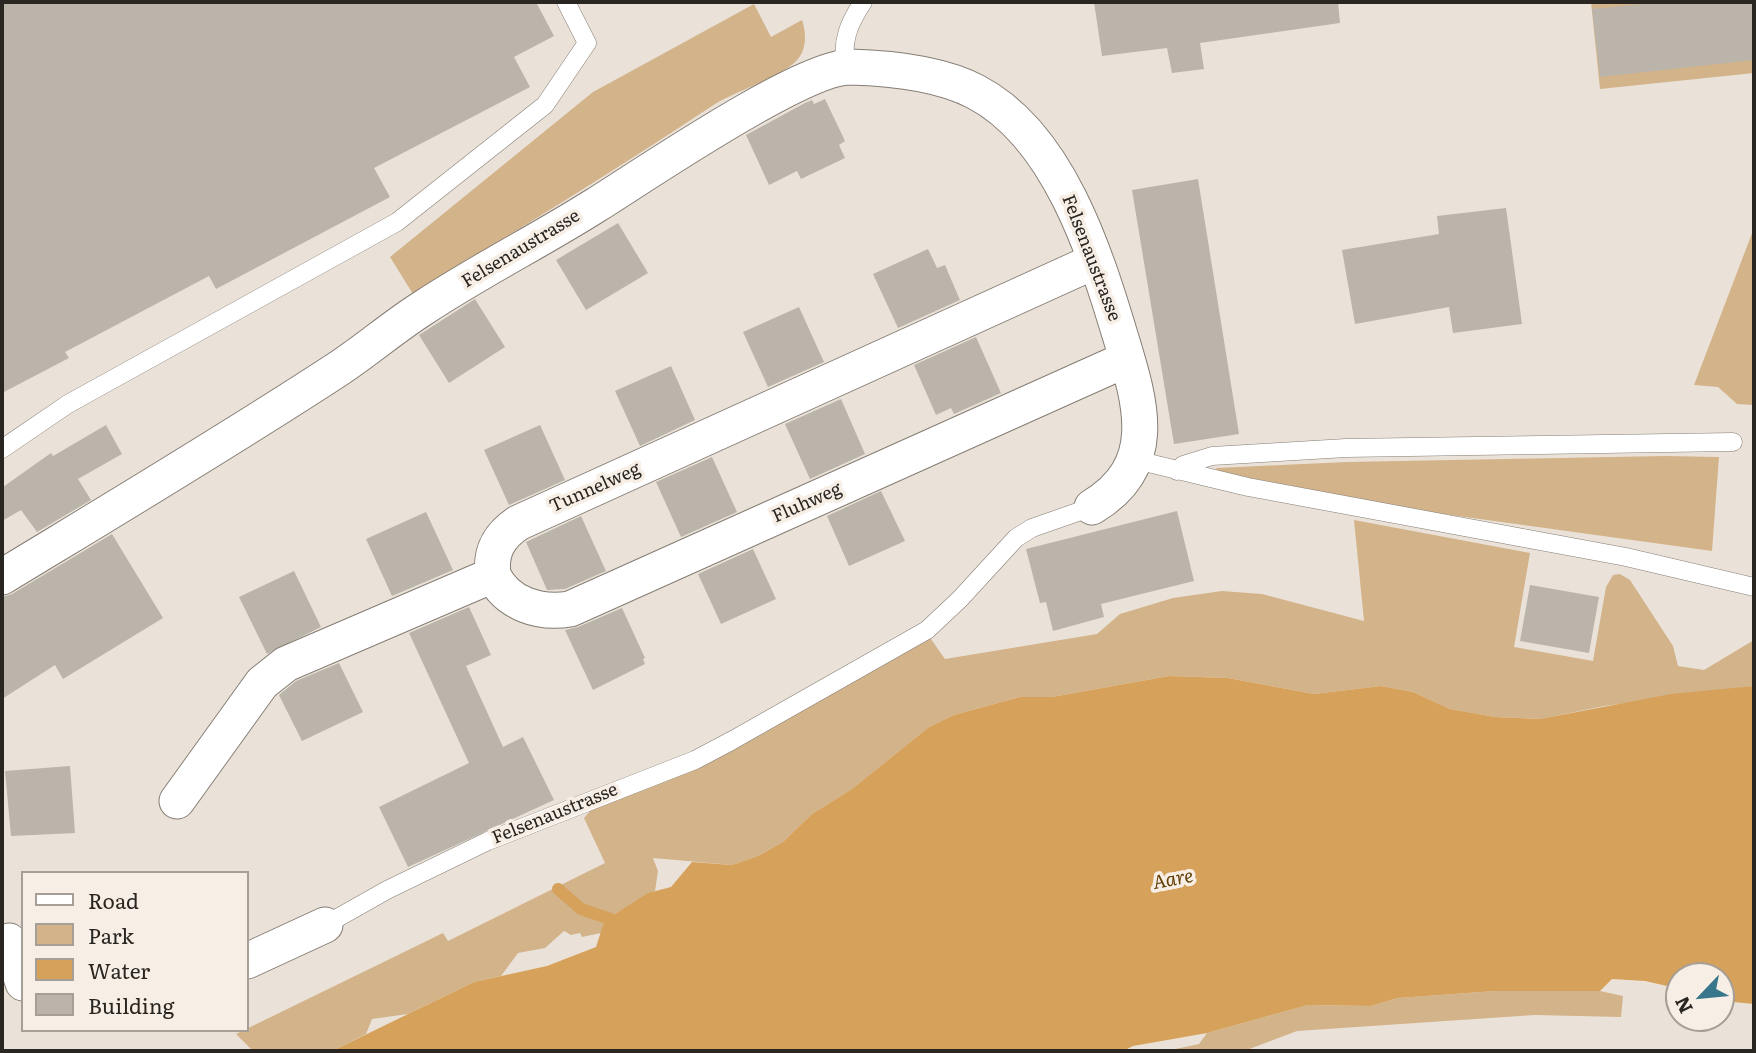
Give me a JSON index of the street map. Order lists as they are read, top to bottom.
{
  "streets": {
    "street": ["Felsenaustrasse", "Tunnelweg", "Fluhweg"]
  },
  "crossings": [
    ["Felsenaustrasse", "Tunnelweg"],
    ["Felsenaustrasse", "Fluhweg"],
    ["Tunnelweg", "Fluhweg"]
  ],
  "water": ["Aare"],
  "legend": [
    "Road",
    "Park",
    "Water",
    "Building"
  ],
  "north": "bottom left"
}
